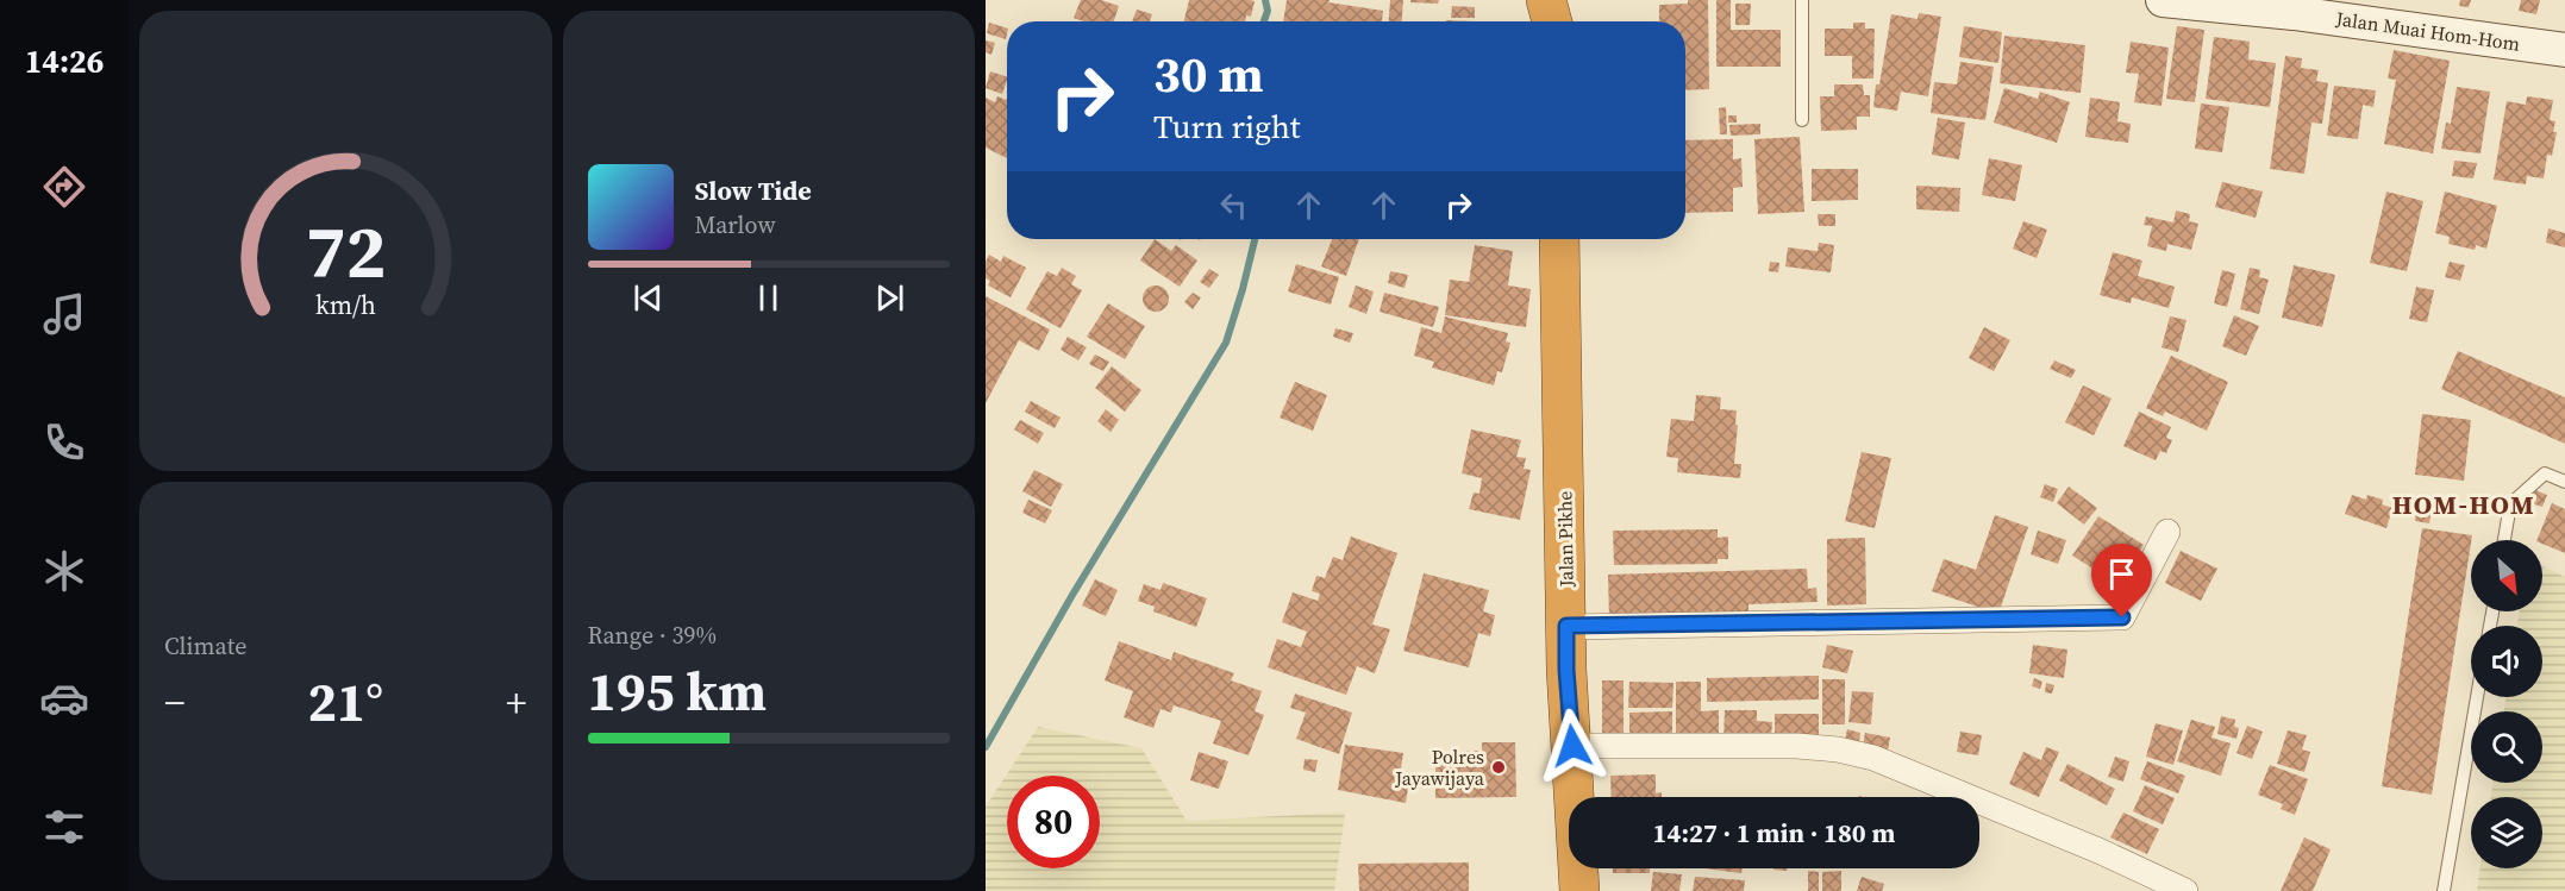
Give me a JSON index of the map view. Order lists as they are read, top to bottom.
{
  "streets": {
    "highway": ["Jalan Pikhe"],
    "street": ["Jalan Muai Hom-Hom"]
  },
  "districts": ["HOM-HOM"],
  "places": ["Polres Jayawijaya"],
  "north": "bottom right",
  "page": {
    "tabs": "14:26",
    "turn": ["30 m", "Turn right"],
    "song": ["Slow Tide", "Marlow"],
    "tile": [
      "Climate",
      ["Range · 39%", "195 km"]
    ],
    "heat": ["−", "21°", "+"],
    "limit": "80",
    "trip": "14:27 · 1 min · 180 m",
    "gauge": ["72", "km/h"]
  }
}
